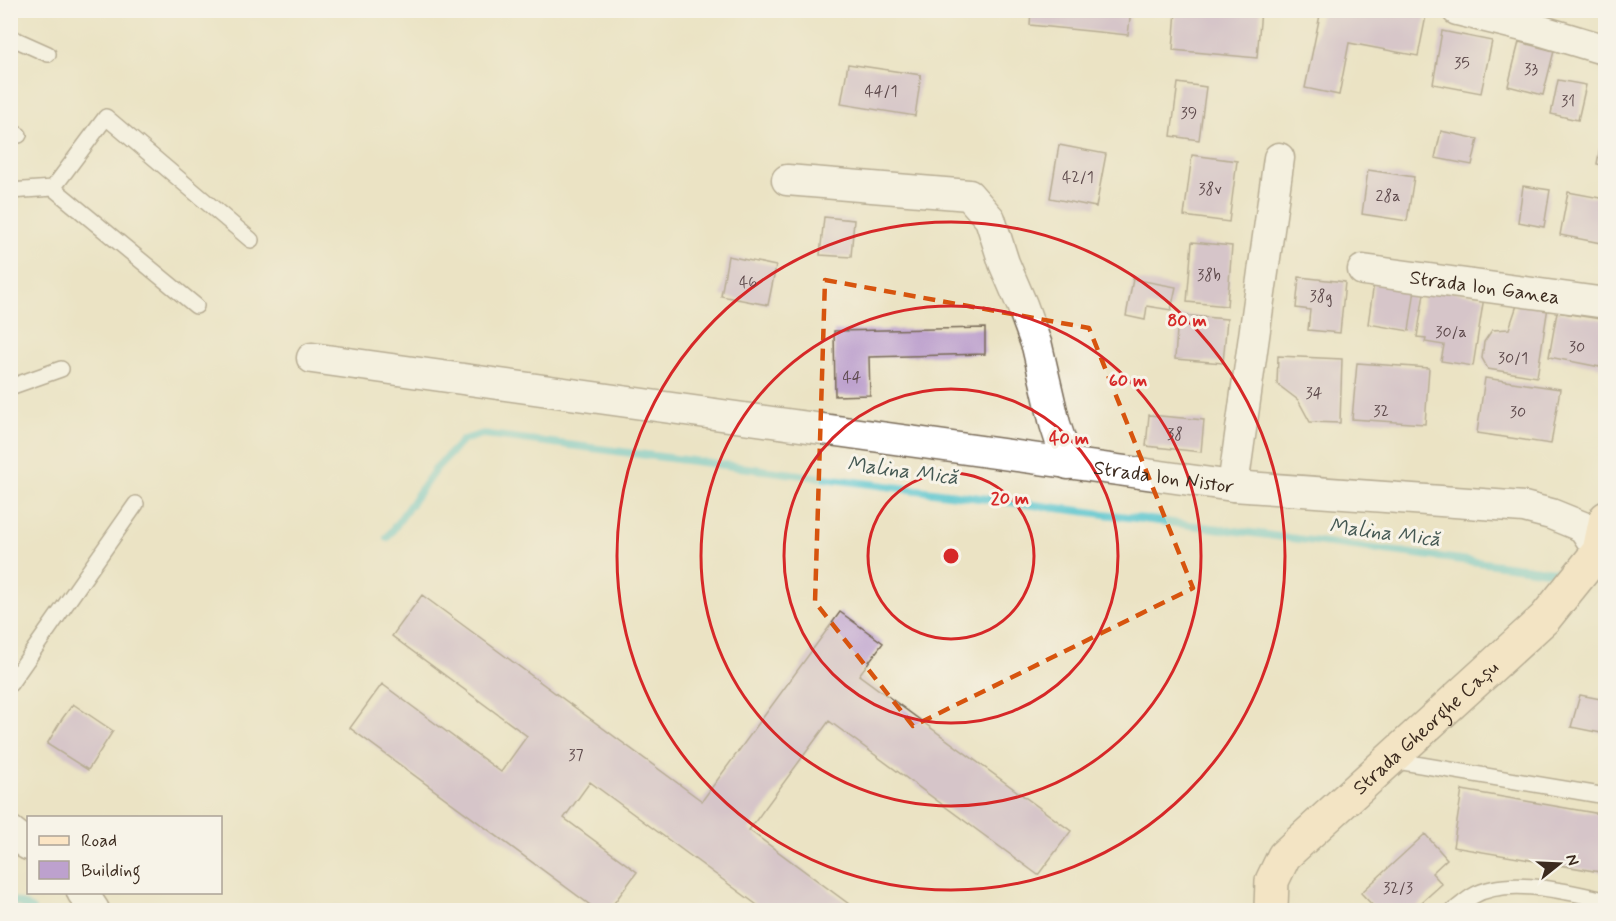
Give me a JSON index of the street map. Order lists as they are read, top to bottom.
{
  "streets": {
    "street": ["Strada Ion Ganea", "Strada Ion Nistor", "Strada Gheorghe Cașu"]
  },
  "crossings": [
    ["Strada Ion Nistor", "Strada Gheorghe Cașu"]
  ],
  "water": ["Malina Mică"],
  "house_numbers": [
    "35",
    "33",
    "44/1",
    "31",
    "39",
    "42/1",
    "38v",
    "28a",
    "38b",
    "46",
    "38g",
    "30/a",
    "30",
    "30/1",
    "44",
    "34",
    "32",
    "30",
    "38",
    "37",
    "32/3"
  ],
  "legend": ["Road", "Building"],
  "north": "right",
  "rings": [
    "80 m",
    "60 m",
    "40 m",
    "20 m"
  ]
}
